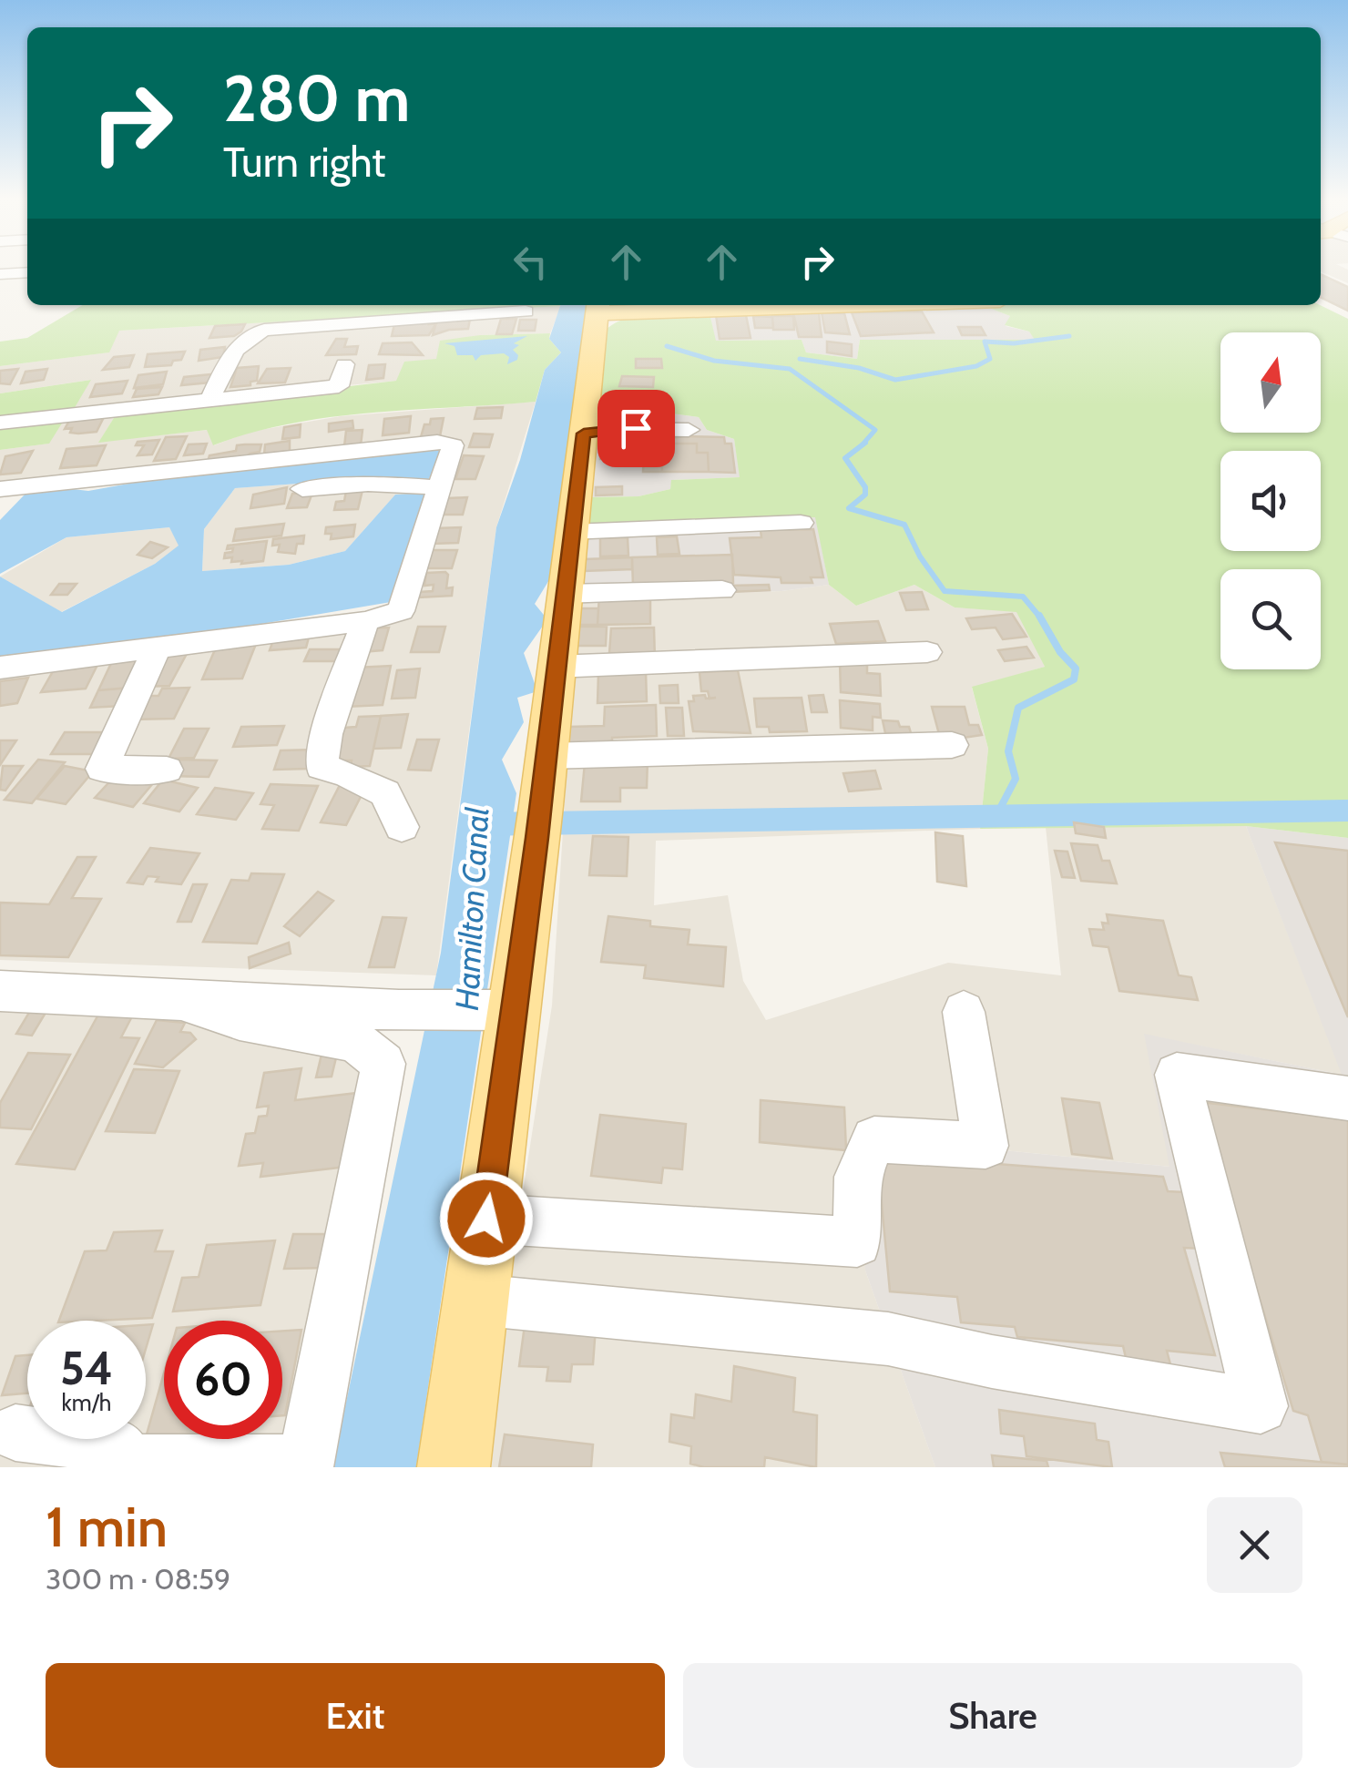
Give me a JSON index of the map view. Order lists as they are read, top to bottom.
{
  "water": ["Hamilton Canal"],
  "north": "top",
  "page": {
    "turn": ["280 m", "Turn right"],
    "speed": "54 km/h",
    "limit": "60",
    "heading": ["1 min", "300 m · 08:59"],
    "buttons": ["Exit", "Share"]
  }
}
